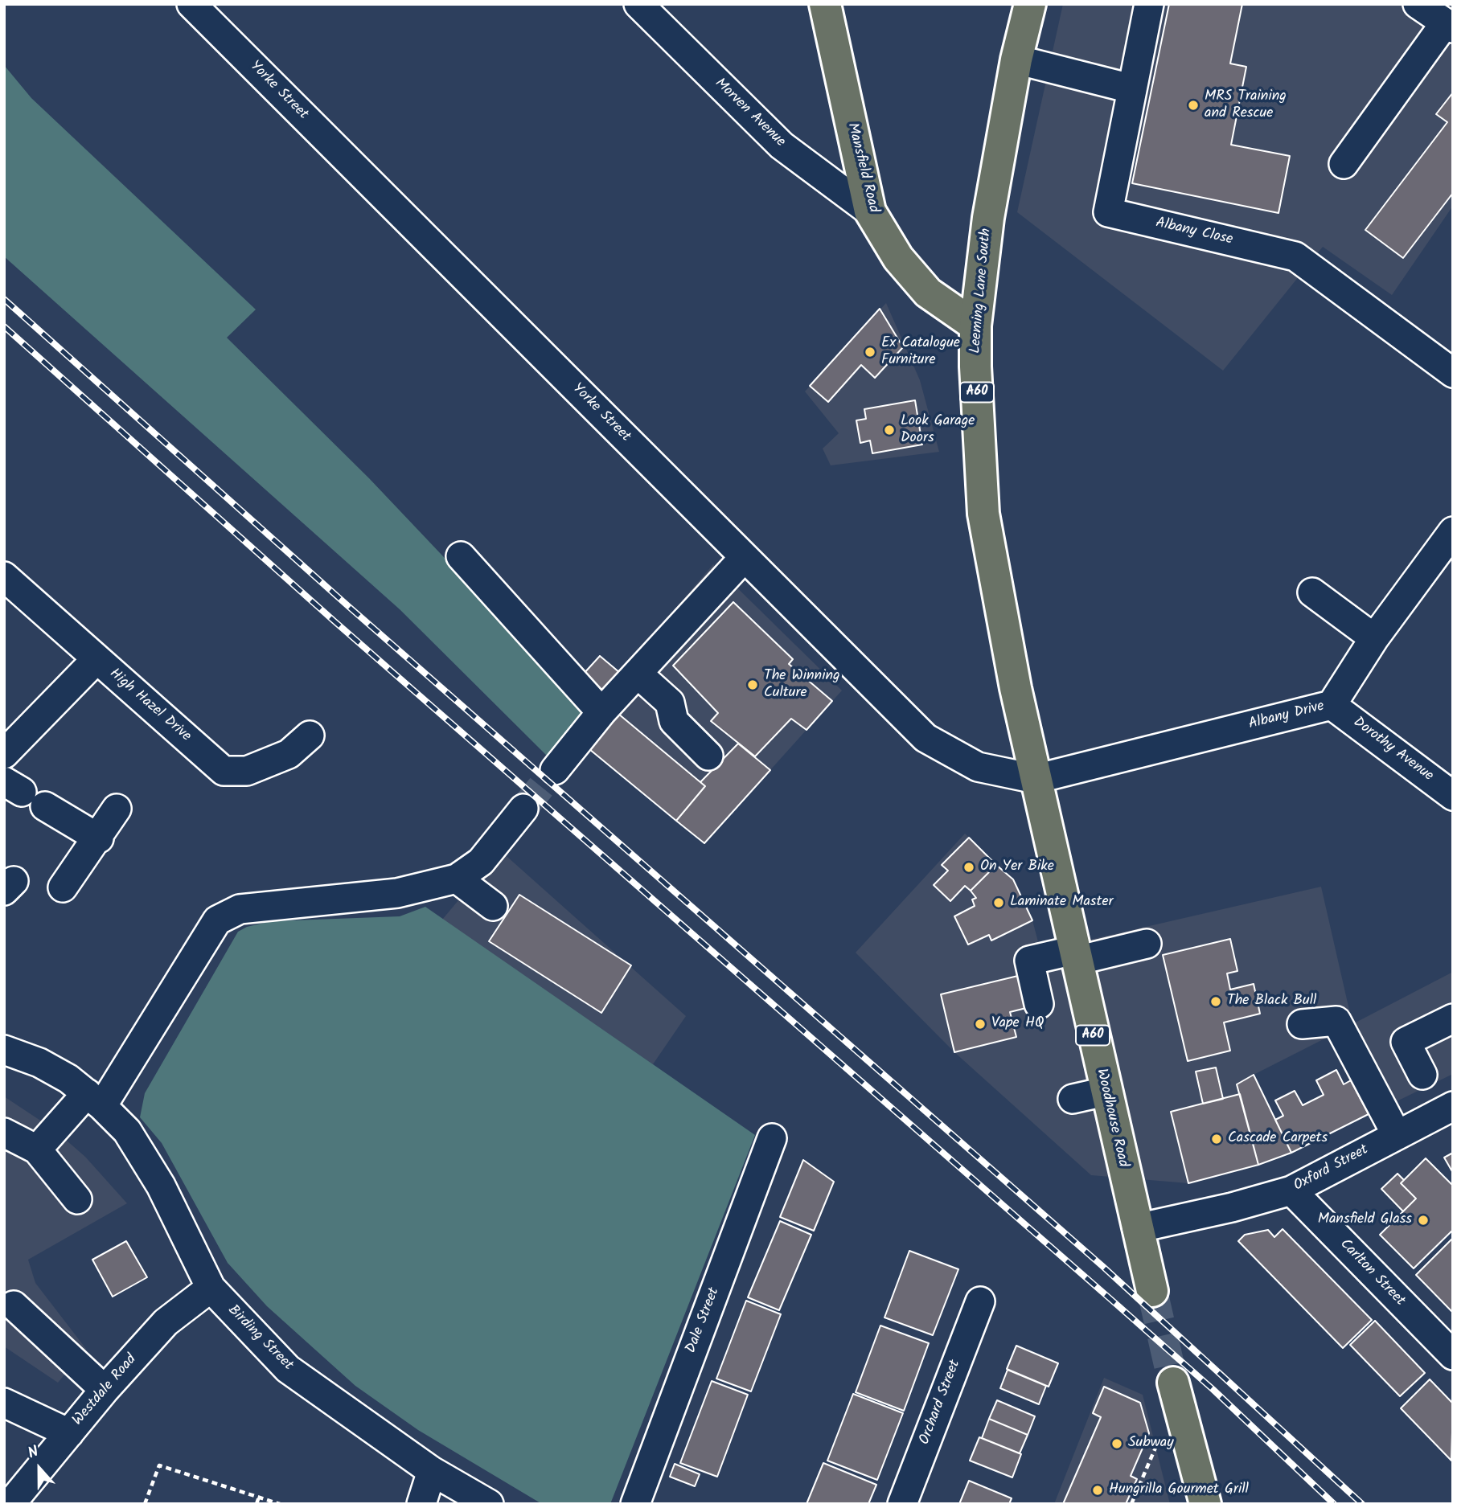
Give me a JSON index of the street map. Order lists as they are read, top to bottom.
{
  "streets": {
    "main road": [
      "Mansfield Road",
      "Leeming Lane South",
      "A60",
      "Woodhouse Road"
    ],
    "street": [
      "Yorke Street",
      "Morven Avenue",
      "Albany Close",
      "High Hazel Drive",
      "Albany Drive",
      "Dorothy Avenue",
      "Oxford Street",
      "Carlton Street",
      "Dale Street",
      "Birding Street",
      "Westdale Road",
      "Orchard Street"
    ]
  },
  "crossings": [
    ["Yorke Street", "Leeming Lane South"],
    ["Yorke Street", "Albany Drive"],
    ["Yorke Street", "Woodhouse Road"],
    ["Morven Avenue", "Mansfield Road"],
    ["Mansfield Road", "Leeming Lane South"],
    ["Leeming Lane South", "Albany Drive"],
    ["Leeming Lane South", "Woodhouse Road"],
    ["Albany Drive", "Dorothy Avenue"],
    ["Albany Drive", "Woodhouse Road"],
    ["Woodhouse Road", "Oxford Street"],
    ["Oxford Street", "Carlton Street"],
    ["Birding Street", "Westdale Road"]
  ],
  "places": [
    "MRS Training and Rescue",
    "Ex Catalogue Furniture",
    "Look Garage Doors",
    "The Winning Culture",
    "On Yer Bike",
    "Laminate Master",
    "The Black Bull",
    "Vape HQ",
    "Cascade Carpets",
    "Mansfield Glass",
    "Subway",
    "Hungrilla Gourmet Grill"
  ],
  "north": "top"
}
